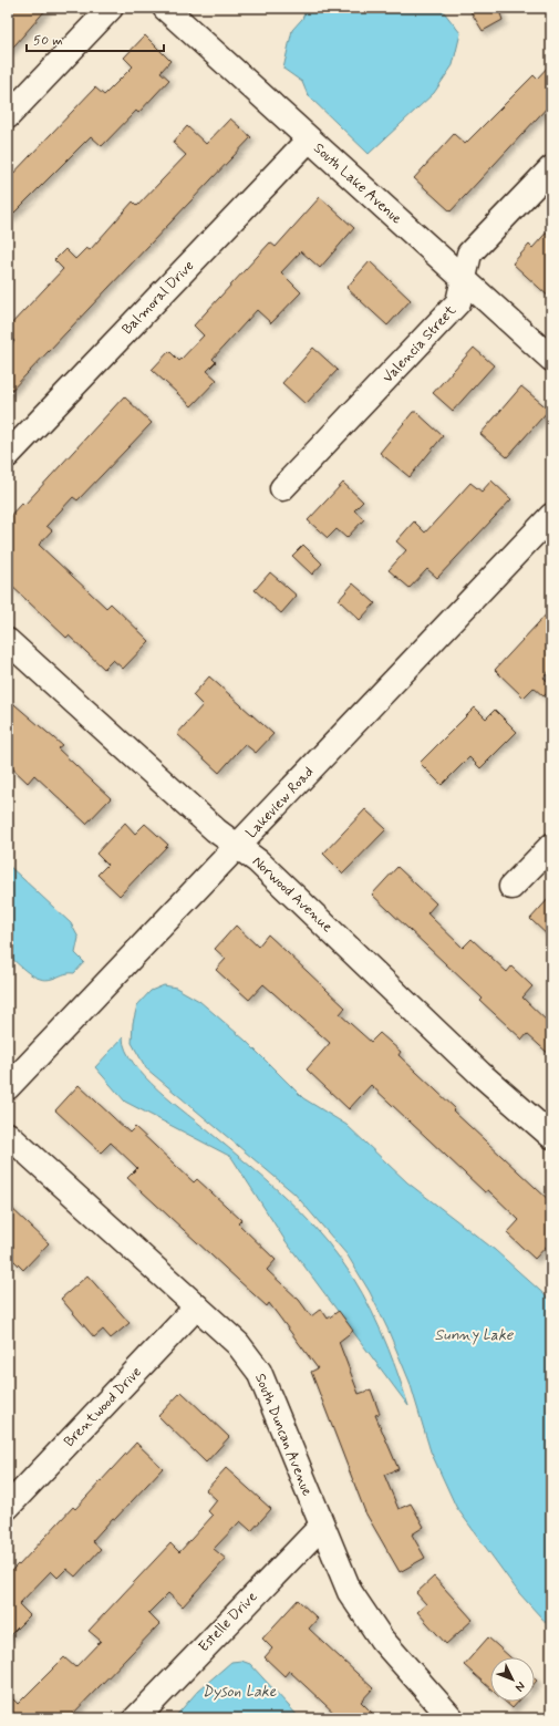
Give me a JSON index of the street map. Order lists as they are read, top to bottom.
{
  "streets": {
    "street": [
      "South Lake Avenue",
      "Balmoral Drive",
      "Valencia Street",
      "Lakeview Road",
      "Norwood Avenue",
      "Brentwood Drive",
      "South Duncan Avenue",
      "Estelle Drive"
    ]
  },
  "crossings": [
    ["South Lake Avenue", "Balmoral Drive"],
    ["South Lake Avenue", "Valencia Street"],
    ["Lakeview Road", "Norwood Avenue"],
    ["Brentwood Drive", "South Duncan Avenue"],
    ["South Duncan Avenue", "Estelle Drive"]
  ],
  "water": ["Sunny Lake", "Dyson Lake"],
  "scale_bar": "50 m",
  "north": "bottom right"
}
